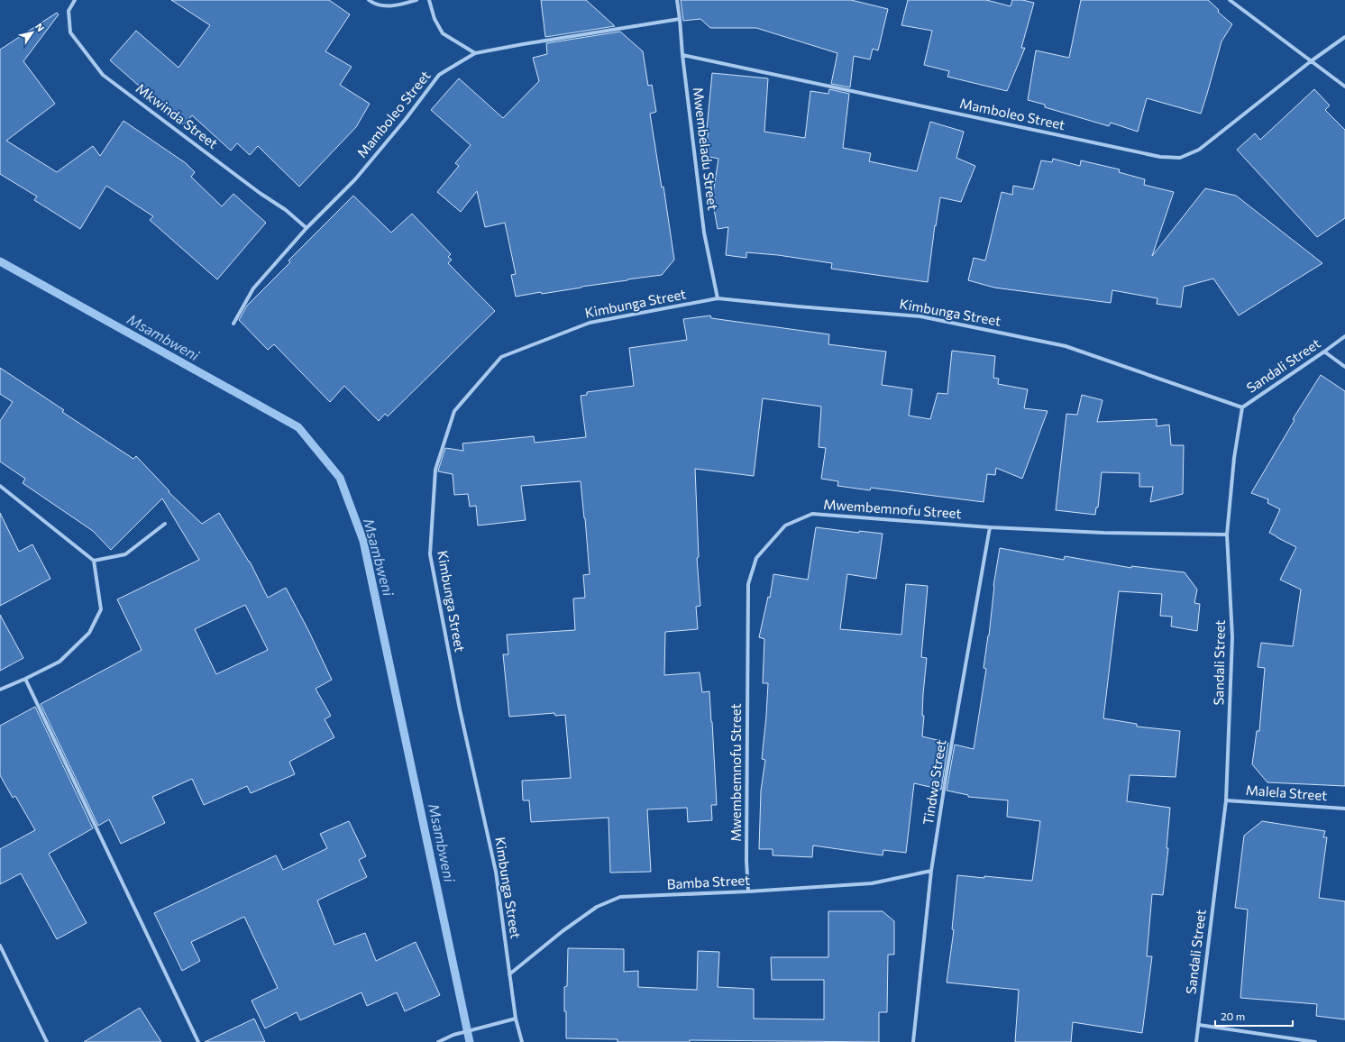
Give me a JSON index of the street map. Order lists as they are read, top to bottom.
{
  "streets": {
    "street": [
      "Mamboleo Street",
      "Mkwinda Street",
      "Mwembeladu Street",
      "Kimbunga Street",
      "Sandali Street",
      "Mwembemnofu Street",
      "Tindwa Street",
      "Malela Street",
      "Bamba Street"
    ]
  },
  "crossings": [
    ["Mamboleo Street", "Mkwinda Street"],
    ["Mamboleo Street", "Mwembeladu Street"],
    ["Mwembeladu Street", "Kimbunga Street"],
    ["Kimbunga Street", "Sandali Street"],
    ["Kimbunga Street", "Bamba Street"],
    ["Sandali Street", "Mwembemnofu Street"],
    ["Sandali Street", "Malela Street"],
    ["Mwembemnofu Street", "Tindwa Street"],
    ["Mwembemnofu Street", "Bamba Street"],
    ["Tindwa Street", "Bamba Street"]
  ],
  "water": ["Msambweni"],
  "scale_bar": "20 m",
  "north": "top right"
}
